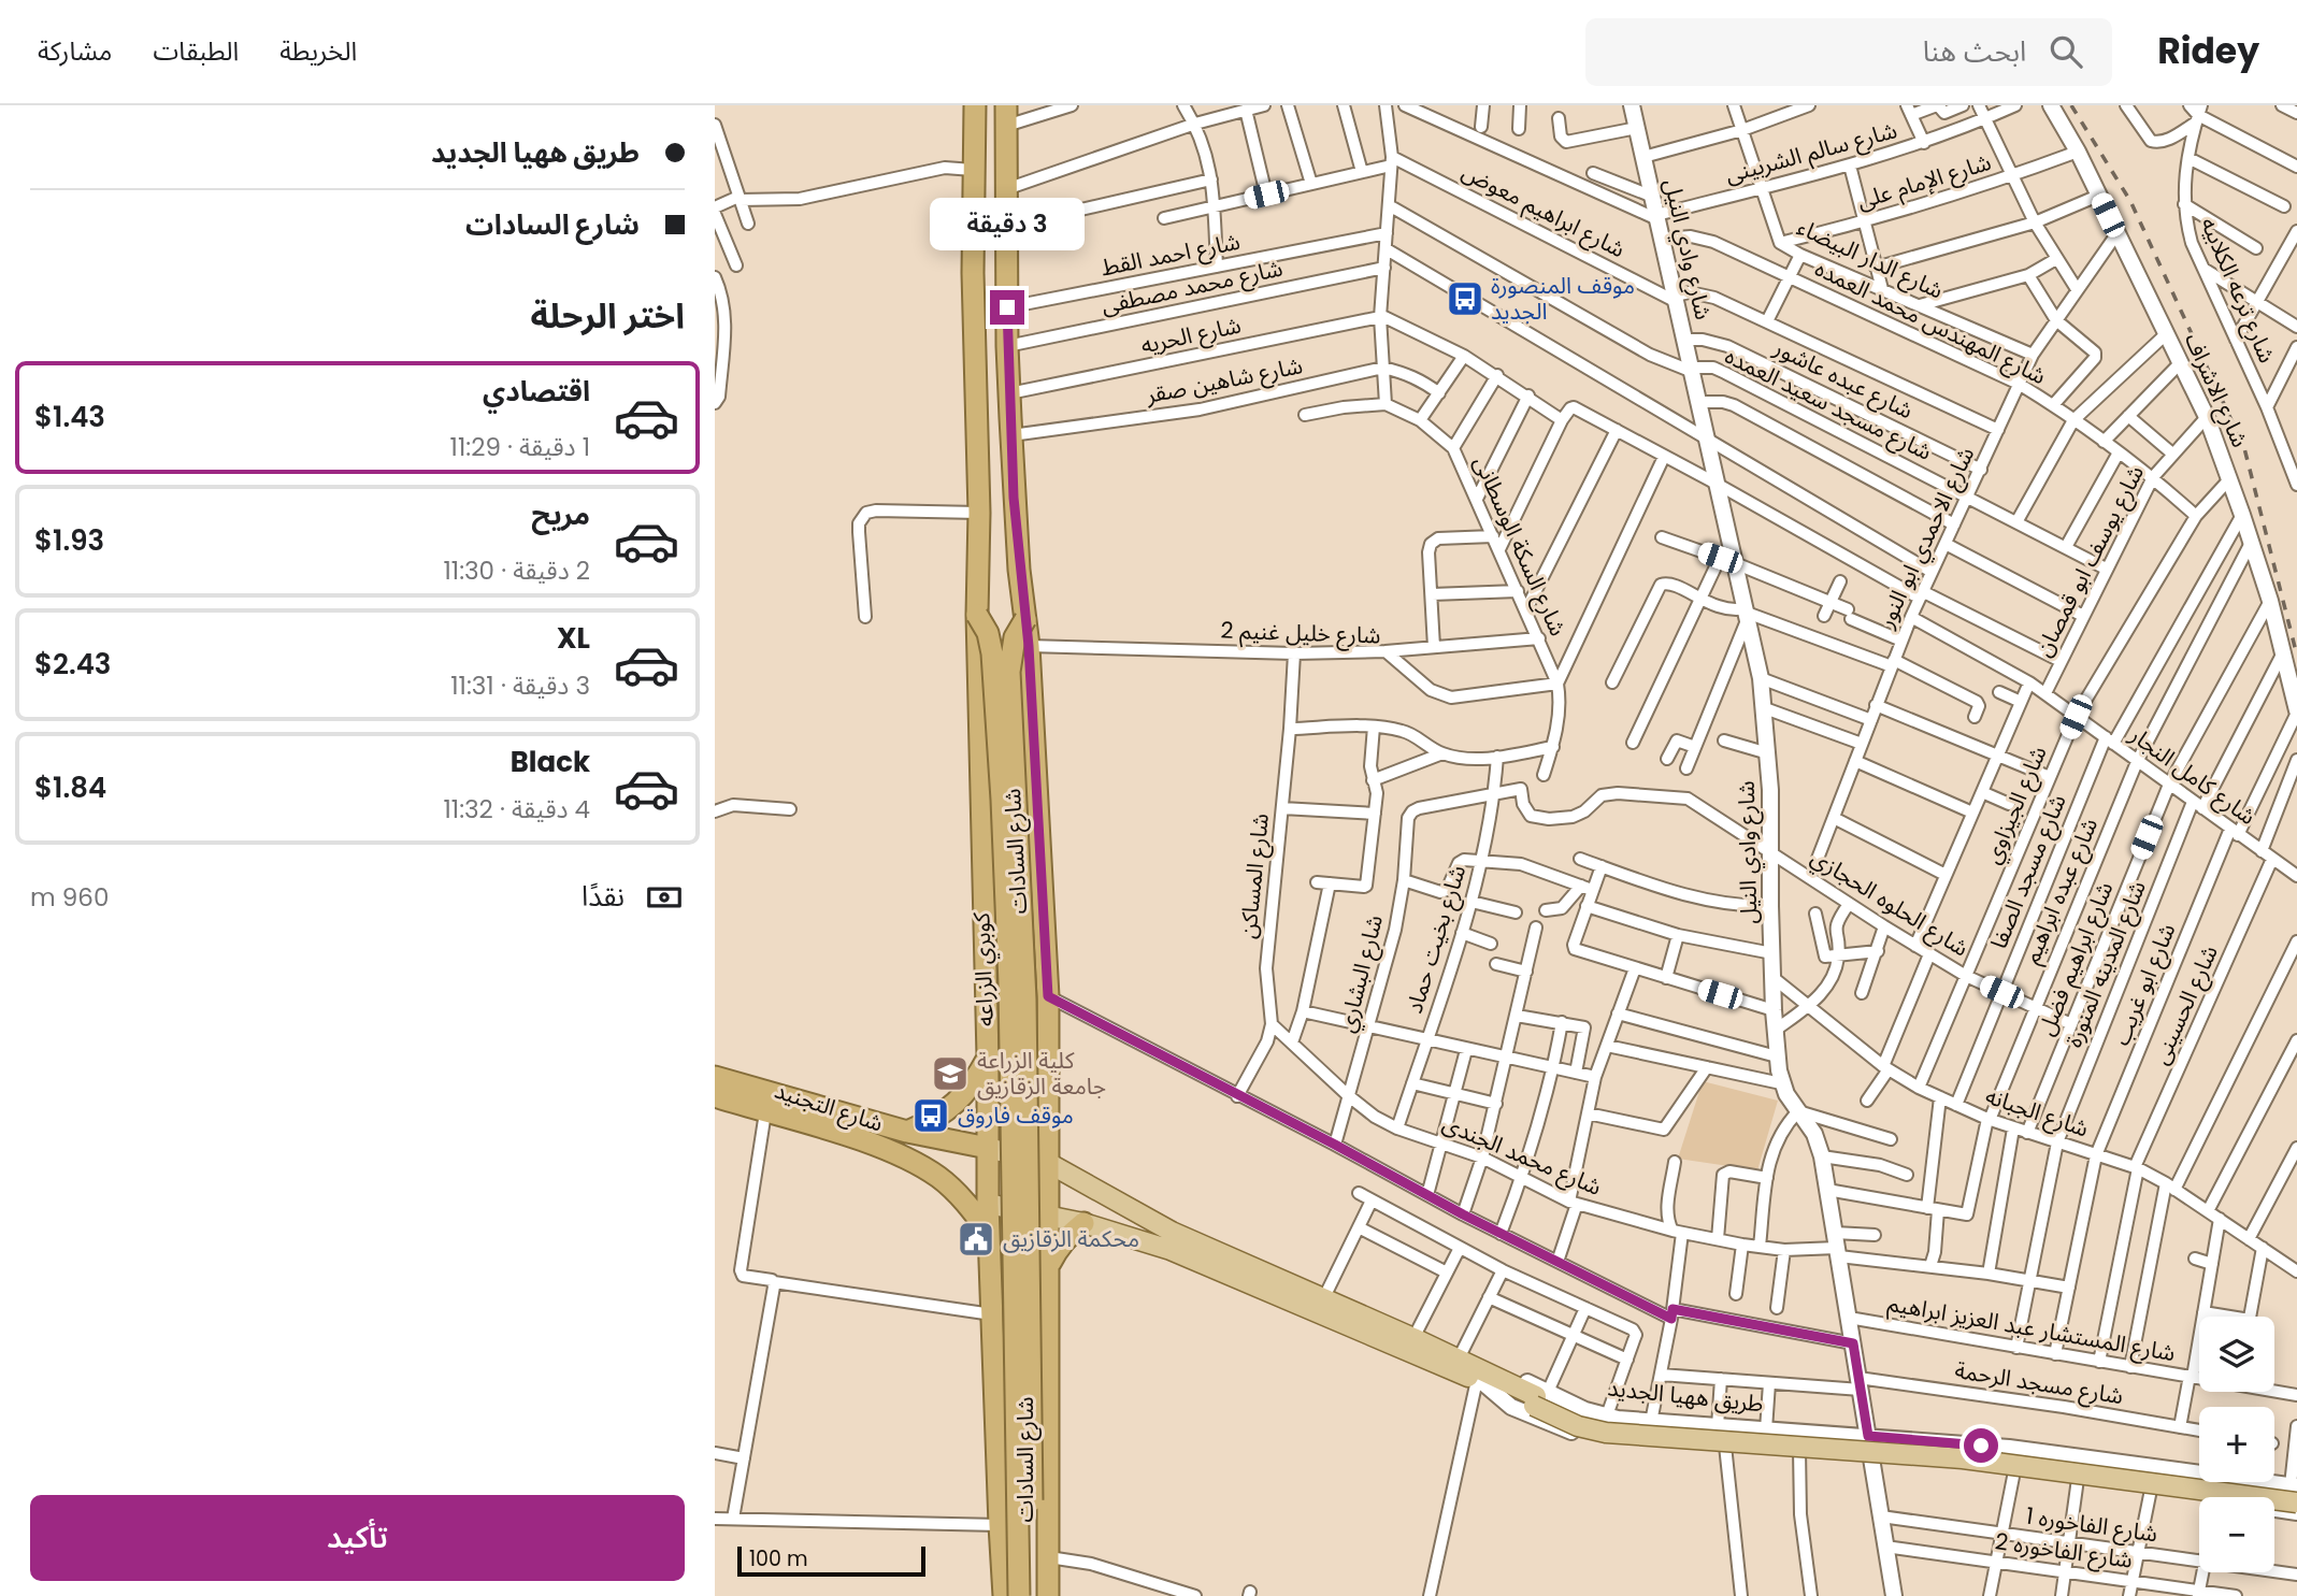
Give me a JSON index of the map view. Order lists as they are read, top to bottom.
{
  "streets": {
    "highway": ["شارع السادات", "كوبري الزراعه", "شارع التجنيد"],
    "main road": ["طريق ههيا الجديد"],
    "street": [
      "شارع سالم الشربينى",
      "شارع الإمام على",
      "شارع ابراهيم معوض",
      "شارع وادي النيل",
      "شارع احمد القط",
      "شارع الدار البيضاء",
      "شارع محمد مصطفى",
      "شارع ترعه الكلابيه",
      "شارع المهندس محمد العمده",
      "شارع الحريه",
      "شارع عبده عاشور",
      "شارع شاهين صقر",
      "شارع الاشراف",
      "شارع مسجد سعيد العمده",
      "شارع الاحمدي ابو النور",
      "شارع السكة الوسطانى",
      "شارع يوسف ابو قمصان",
      "شارع خليل غنيم 2",
      "شارع كامل النجار",
      "شارع الجيزاوي",
      "شارع مسجد الصفا",
      "شارع المساكن",
      "شارع عبده ابراهيم",
      "شارع الحلوه الحجازي",
      "شارع بخيت حماد",
      "شارع ابراهيم فضل",
      "شارع المدينه المنورة",
      "شارع البشاري",
      "شارع ابو غريب",
      "شارع الحسينى",
      "شارع الجبانه",
      "شارع محمد الجندى",
      "شارع المستشار عبد العزيز ابراهيم",
      "شارع مسجد الرحمة",
      "شارع الفاخوره 1",
      "شارع الفاخوره 2"
    ]
  },
  "crossings": [
    ["شارع سالم الشربينى", "شارع وادي النيل"],
    ["شارع سالم الشربينى", "شارع الدار البيضاء"],
    ["شارع الإمام على", "شارع الدار البيضاء"],
    ["شارع الإمام على", "شارع الاشراف"],
    ["شارع ابراهيم معوض", "شارع وادي النيل"],
    ["شارع وادي النيل", "شارع المهندس محمد العمده"],
    ["شارع وادي النيل", "شارع عبده عاشور"],
    ["شارع وادي النيل", "شارع مسجد سعيد العمده"],
    ["شارع وادي النيل", "شارع الحلوه الحجازي"],
    ["شارع وادي النيل", "شارع الجبانه"],
    ["شارع وادي النيل", "شارع محمد الجندى"],
    ["شارع وادي النيل", "شارع المستشار عبد العزيز ابراهيم"],
    ["شارع وادي النيل", "شارع مسجد الرحمة"],
    ["شارع وادي النيل", "طريق ههيا الجديد"],
    ["شارع وادي النيل", "شارع الفاخوره 1"],
    ["شارع وادي النيل", "شارع الفاخوره 2"],
    ["شارع احمد القط", "شارع السادات"],
    ["شارع الدار البيضاء", "شارع الاحمدي ابو النور"],
    ["شارع محمد مصطفى", "شارع السادات"],
    ["شارع المهندس محمد العمده", "شارع الاحمدي ابو النور"],
    ["شارع المهندس محمد العمده", "شارع يوسف ابو قمصان"],
    ["شارع المهندس محمد العمده", "شارع الجيزاوي"],
    ["شارع الحريه", "شارع السادات"],
    ["شارع عبده عاشور", "شارع الاحمدي ابو النور"],
    ["شارع شاهين صقر", "شارع السادات"],
    ["شارع الاشراف", "شارع الاحمدي ابو النور"],
    ["شارع الاشراف", "شارع يوسف ابو قمصان"],
    ["شارع الاشراف", "شارع الجيزاوي"],
    ["شارع الاشراف", "شارع مسجد الصفا"],
    ["شارع الاشراف", "شارع عبده ابراهيم"],
    ["شارع الاشراف", "شارع ابراهيم فضل"],
    ["شارع الاشراف", "شارع المدينه المنورة"],
    ["شارع الاشراف", "شارع ابو غريب"],
    ["شارع مسجد سعيد العمده", "شارع الاحمدي ابو النور"],
    ["شارع مسجد سعيد العمده", "شارع يوسف ابو قمصان"],
    ["شارع الاحمدي ابو النور", "شارع كامل النجار"],
    ["شارع الاحمدي ابو النور", "شارع الحلوه الحجازي"],
    ["شارع السكة الوسطانى", "شارع خليل غنيم 2"],
    ["شارع يوسف ابو قمصان", "شارع كامل النجار"],
    ["شارع خليل غنيم 2", "شارع السادات"],
    ["شارع خليل غنيم 2", "شارع المساكن"],
    ["شارع كامل النجار", "شارع الجيزاوي"],
    ["شارع كامل النجار", "شارع مسجد الصفا"],
    ["شارع كامل النجار", "شارع عبده ابراهيم"],
    ["شارع كامل النجار", "شارع ابراهيم فضل"],
    ["شارع كامل النجار", "شارع المدينه المنورة"],
    ["شارع كامل النجار", "شارع ابو غريب"],
    ["شارع كامل النجار", "شارع الحسينى"],
    ["شارع الجيزاوي", "شارع الحلوه الحجازي"],
    ["شارع الجيزاوي", "شارع الجبانه"],
    ["شارع السادات", "كوبري الزراعه"],
    ["شارع السادات", "شارع التجنيد"],
    ["شارع السادات", "طريق ههيا الجديد"],
    ["شارع مسجد الصفا", "شارع الحلوه الحجازي"],
    ["شارع مسجد الصفا", "شارع الجبانه"],
    ["شارع المساكن", "شارع محمد الجندى"],
    ["شارع عبده ابراهيم", "شارع الحلوه الحجازي"],
    ["شارع عبده ابراهيم", "شارع الجبانه"],
    ["شارع الحلوه الحجازي", "شارع بخيت حماد"],
    ["شارع الحلوه الحجازي", "شارع ابراهيم فضل"],
    ["شارع الحلوه الحجازي", "شارع البشاري"],
    ["شارع بخيت حماد", "شارع البشاري"],
    ["شارع بخيت حماد", "شارع محمد الجندى"],
    ["شارع ابراهيم فضل", "شارع الجبانه"],
    ["شارع المدينه المنورة", "شارع الجبانه"],
    ["شارع المدينه المنورة", "شارع المستشار عبد العزيز ابراهيم"],
    ["شارع البشاري", "شارع محمد الجندى"],
    ["شارع ابو غريب", "شارع الجبانه"],
    ["شارع ابو غريب", "شارع المستشار عبد العزيز ابراهيم"],
    ["شارع الحسينى", "شارع الجبانه"],
    ["شارع الحسينى", "شارع المستشار عبد العزيز ابراهيم"],
    ["شارع التجنيد", "طريق ههيا الجديد"]
  ],
  "places": {
    "bus stop": ["موقف المنصورة الجديد", "موقف فاروق"],
    "school or university": ["كلية الزراعة جامعة الزقازيق"],
    "public building": ["محكمة الزقازيق"]
  },
  "scale_bar": "100 m",
  "page": {
    "header": "Ridey",
    "search": "ابحث هنا",
    "nav": ["الخريطة", "الطبقات", "مشاركة"],
    "banner": ["طريق ههيا الجديد", "شارع السادات"],
    "bubble": "3 دقيقة",
    "heading": "اختر الرحلة",
    "list": [
      {
        "name": "اقتصادي",
        "note": "1 دقيقة · 11:29",
        "value": "$1.43"
      },
      {
        "name": "مريح",
        "note": "2 دقيقة · 11:30",
        "value": "$1.93"
      },
      {
        "name": "XL",
        "note": "3 دقيقة · 11:31",
        "value": "$2.43"
      },
      {
        "name": "Black",
        "note": "4 دقيقة · 11:32",
        "value": "$1.84"
      }
    ],
    "pay": ["نقدًا", "960 m"],
    "map_buttons": ["+", "−"],
    "buttons": "تأكيد",
    "scale": "100 m"
  }
}
